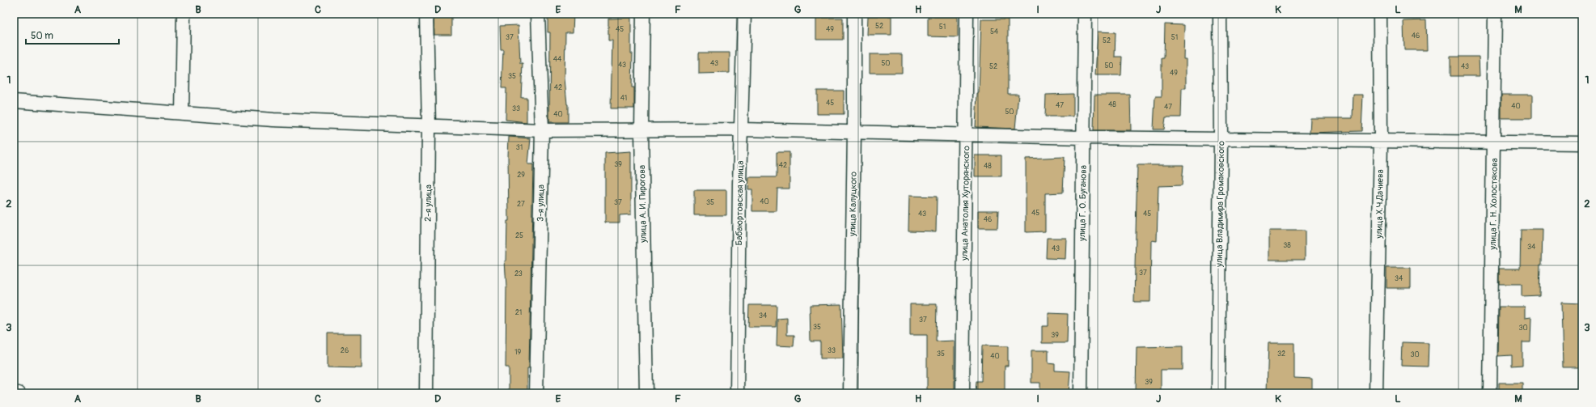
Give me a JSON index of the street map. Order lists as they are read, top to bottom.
{
  "streets": {
    "street": [
      "2-я улица",
      "3-я улица",
      "Бабаюртовская улица",
      "улица Анатолия Хуторянского",
      "улица Г. О. Буганова",
      "улица А. И. Пирогова",
      "улица Калуцкого",
      "улица Владимира Громаковского",
      "улица Х.Ч.Дачиева",
      "улица Г. Н. Холостякова"
    ]
  },
  "house_numbers": [
    "52",
    "51",
    "45",
    "49",
    "54",
    "46",
    "37",
    "51",
    "52",
    "44",
    "43",
    "50",
    "43",
    "50",
    "52",
    "43",
    "49",
    "35",
    "42",
    "41",
    "45",
    "48",
    "47",
    "40",
    "47",
    "33",
    "50",
    "40",
    "31",
    "39",
    "42",
    "48",
    "29",
    "40",
    "37",
    "35",
    "27",
    "45",
    "43",
    "45",
    "46",
    "25",
    "38",
    "34",
    "43",
    "37",
    "23",
    "34",
    "21",
    "34",
    "37",
    "35",
    "30",
    "39",
    "26",
    "33",
    "19",
    "35",
    "32",
    "30",
    "40",
    "39"
  ],
  "scale_bar": "50 m",
  "grid": {
    "columns": [
      "A",
      "B",
      "C",
      "D",
      "E",
      "F",
      "G",
      "H",
      "I",
      "J",
      "K",
      "L",
      "M"
    ],
    "rows": ["1", "2", "3"]
  }
}
